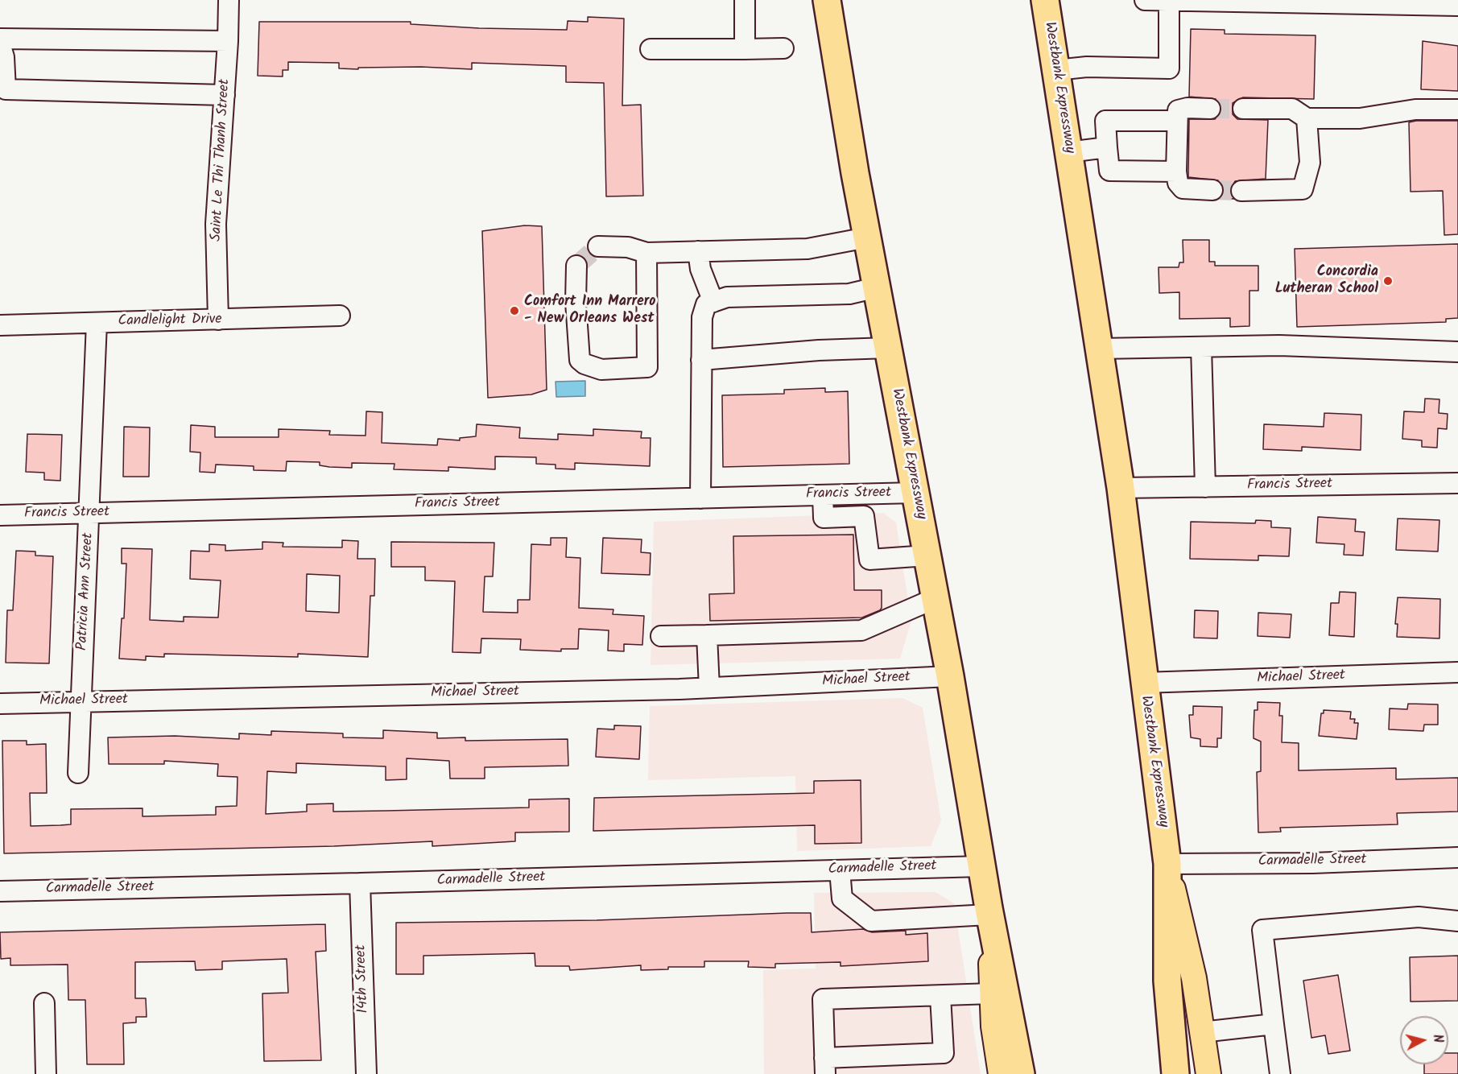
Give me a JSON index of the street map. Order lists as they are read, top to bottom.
{
  "streets": {
    "highway": ["Westbank Expressway"],
    "street": [
      "Saint Le Thi Thanh Street",
      "Candlelight Drive",
      "Francis Street",
      "Patricia Ann Street",
      "Michael Street",
      "Carmadelle Street",
      "14th Street"
    ]
  },
  "crossings": [
    ["Westbank Expressway", "Francis Street"],
    ["Westbank Expressway", "Michael Street"],
    ["Westbank Expressway", "Carmadelle Street"],
    ["Saint Le Thi Thanh Street", "Candlelight Drive"],
    ["Candlelight Drive", "Patricia Ann Street"],
    ["Francis Street", "Patricia Ann Street"],
    ["Patricia Ann Street", "Michael Street"],
    ["Carmadelle Street", "14th Street"]
  ],
  "places": ["Concordia Lutheran School", "Comfort Inn Marrero - New Orleans West"],
  "north": "right"
}
